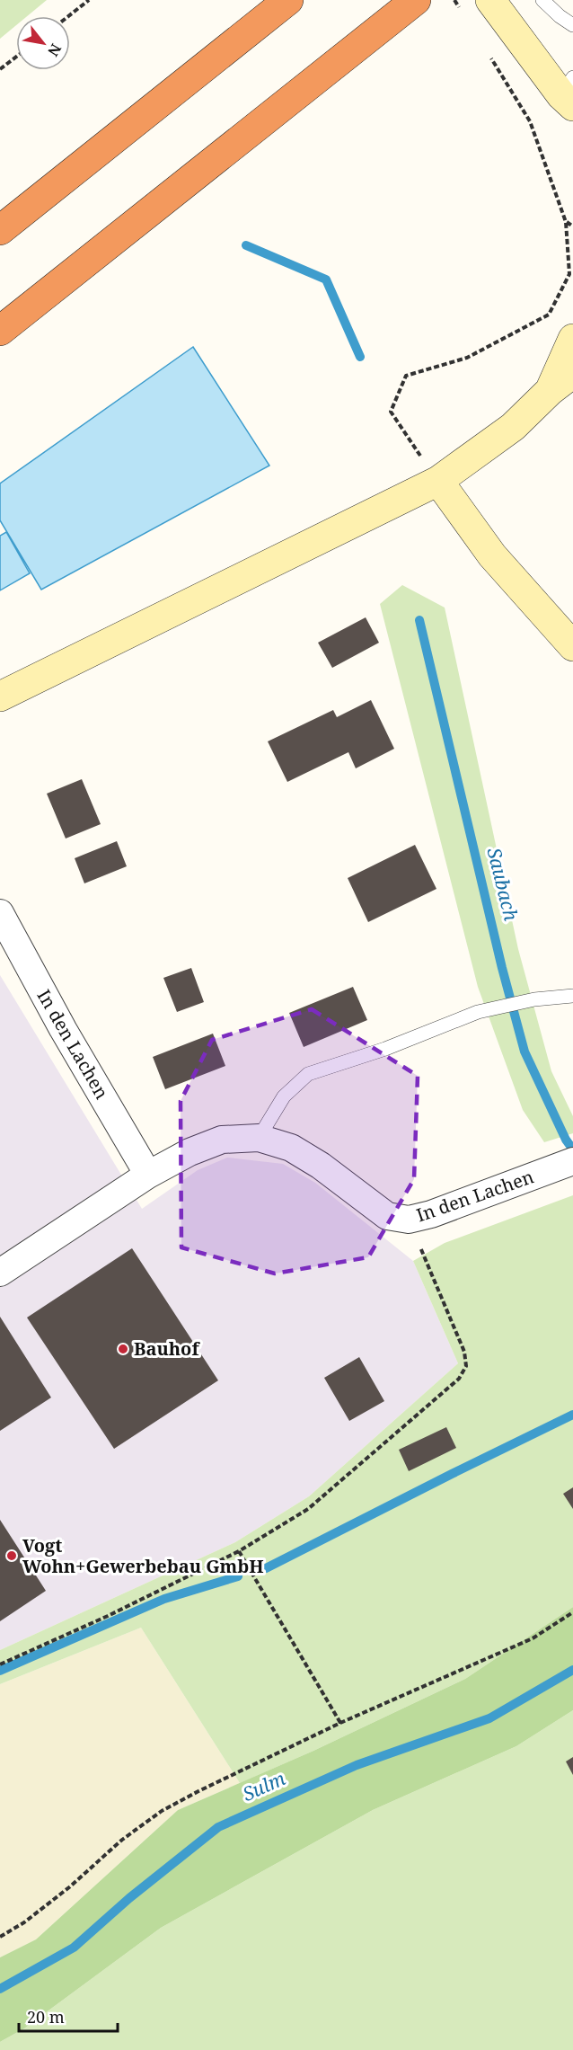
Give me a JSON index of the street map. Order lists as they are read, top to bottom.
{
  "streets": {
    "street": ["In den Lachen"]
  },
  "water": ["Saubach", "Sulm"],
  "places": ["Bauhof", "Vogt Wohn+Gewerbebau GmbH"],
  "scale_bar": "20 m",
  "north": "bottom right"
}
